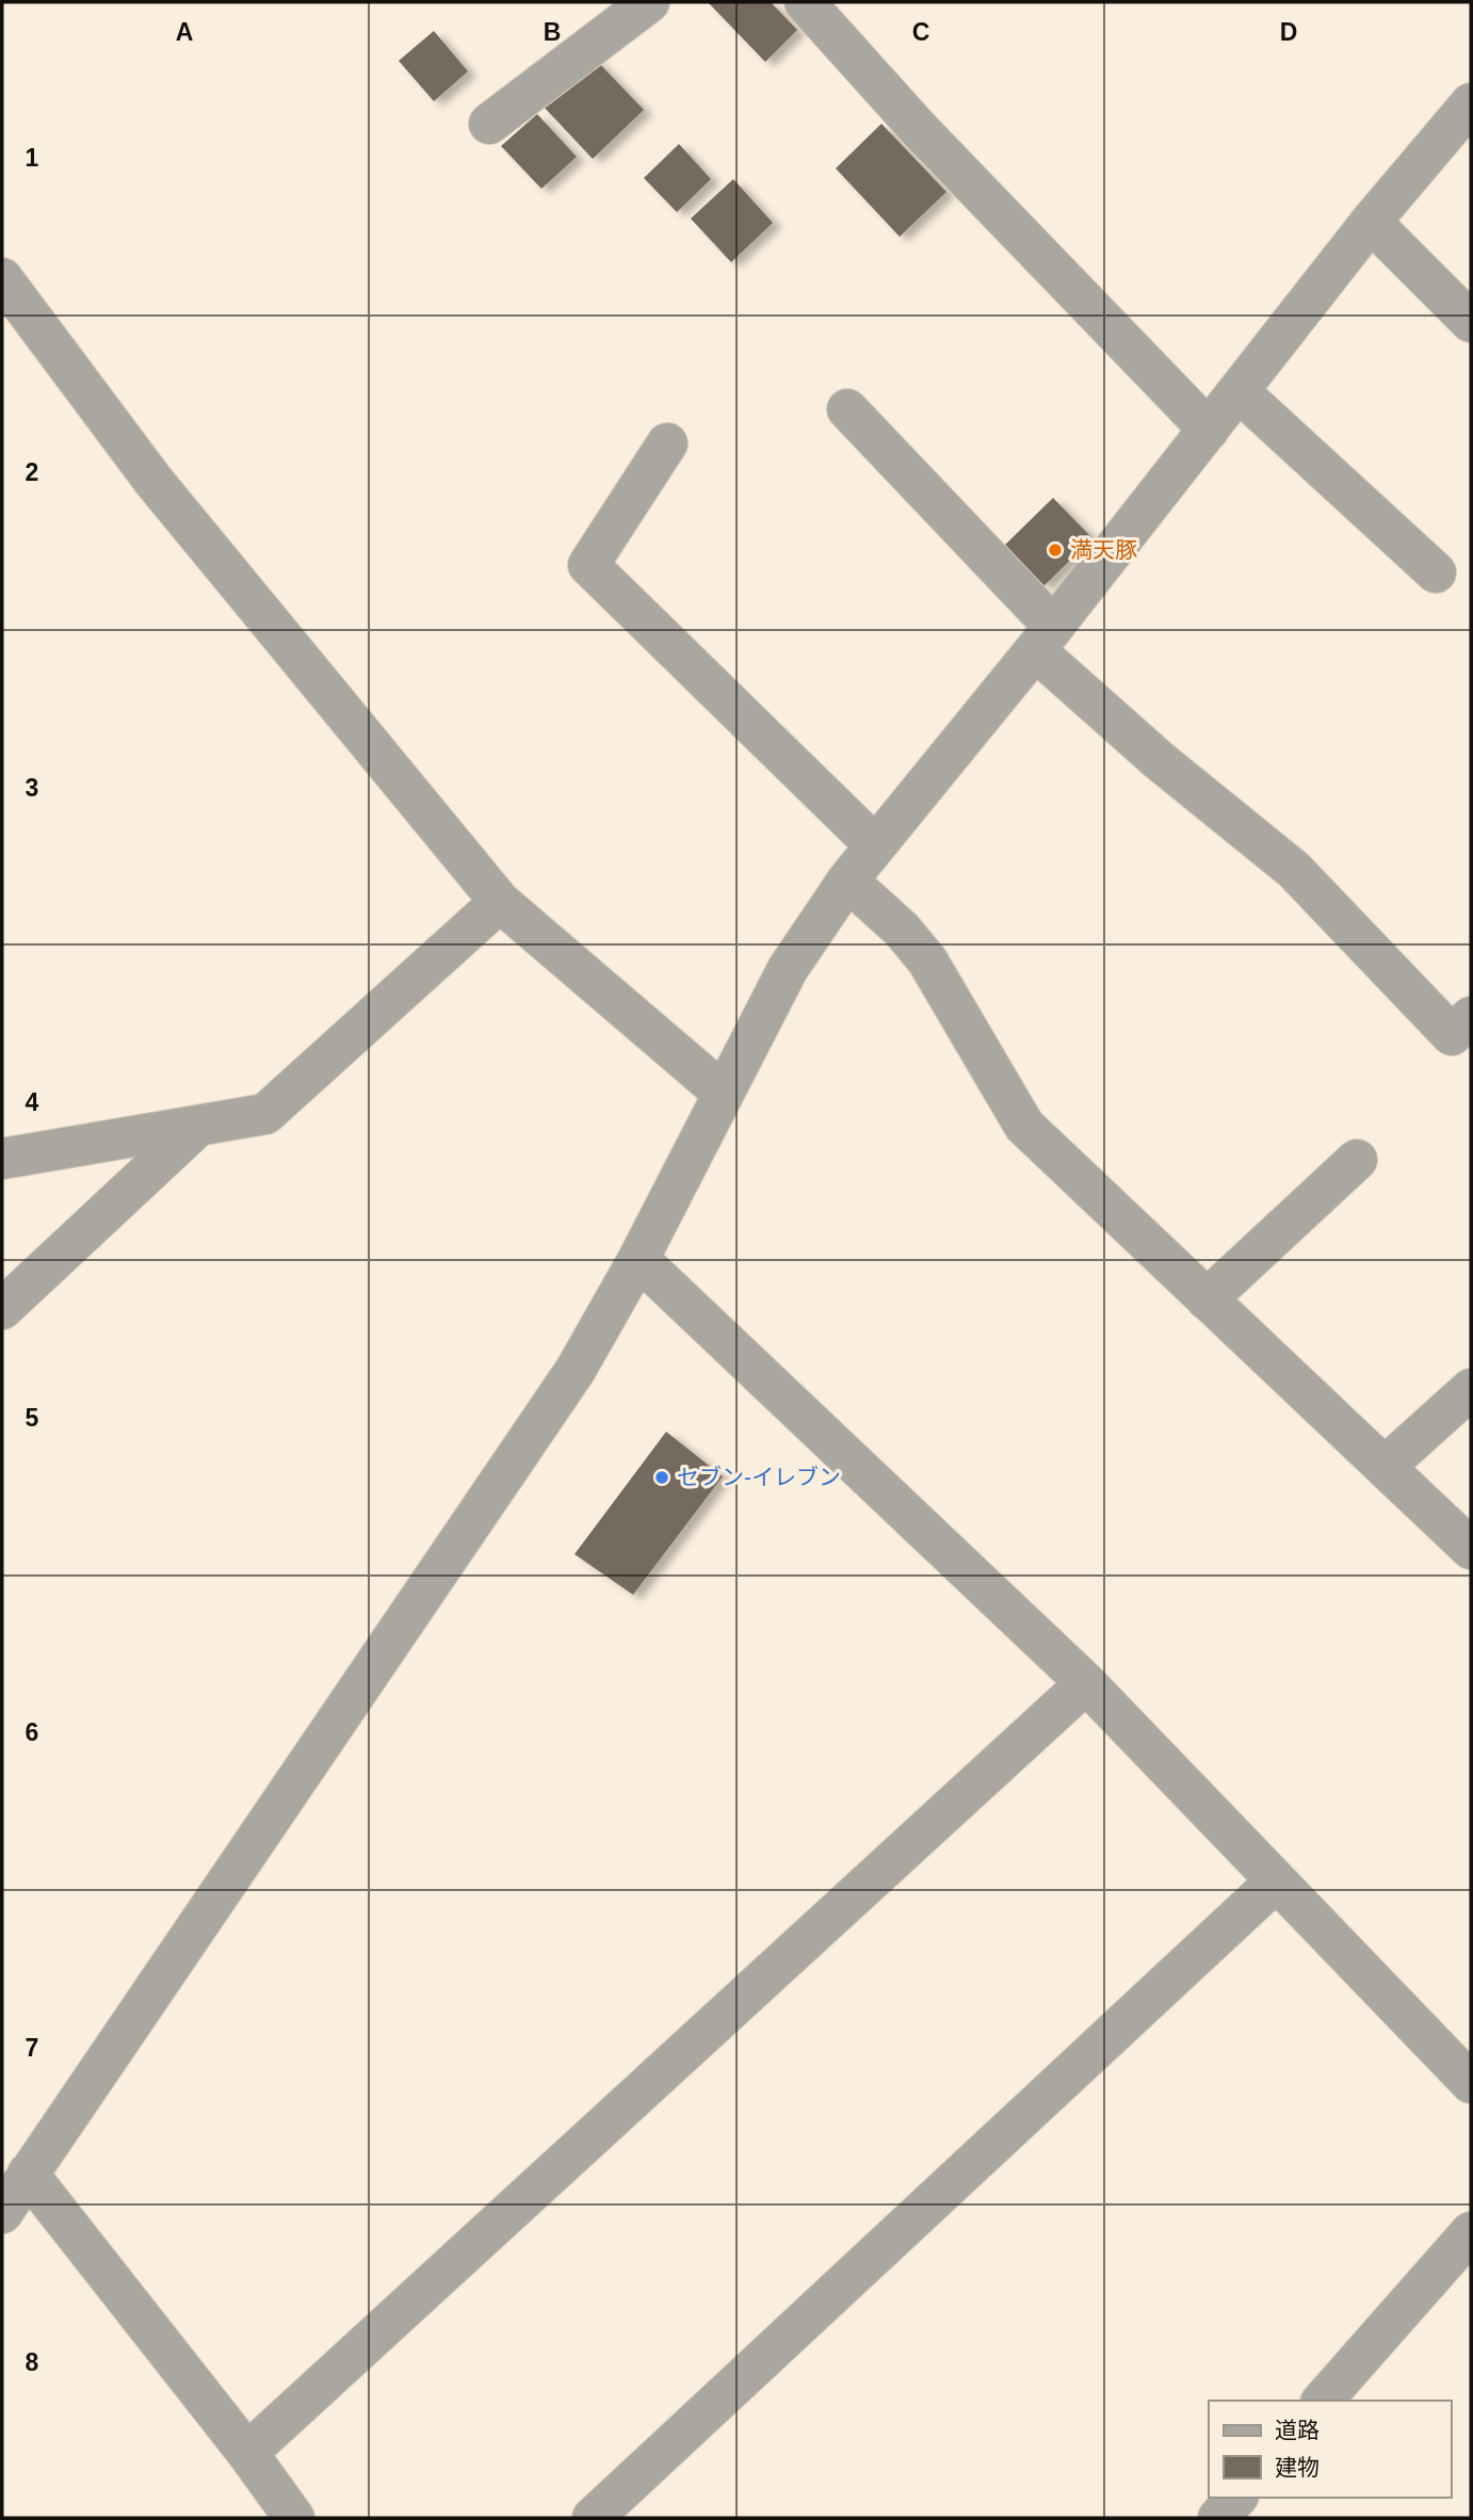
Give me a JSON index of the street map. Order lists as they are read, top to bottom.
{
  "places": ["満天豚", "セブン-イレブン"],
  "legend": ["道路", "建物"],
  "grid": {
    "columns": [
      "A",
      "B",
      "C",
      "D"
    ],
    "rows": [
      "1",
      "2",
      "3",
      "4",
      "5",
      "6",
      "7",
      "8"
    ]
  }
}
